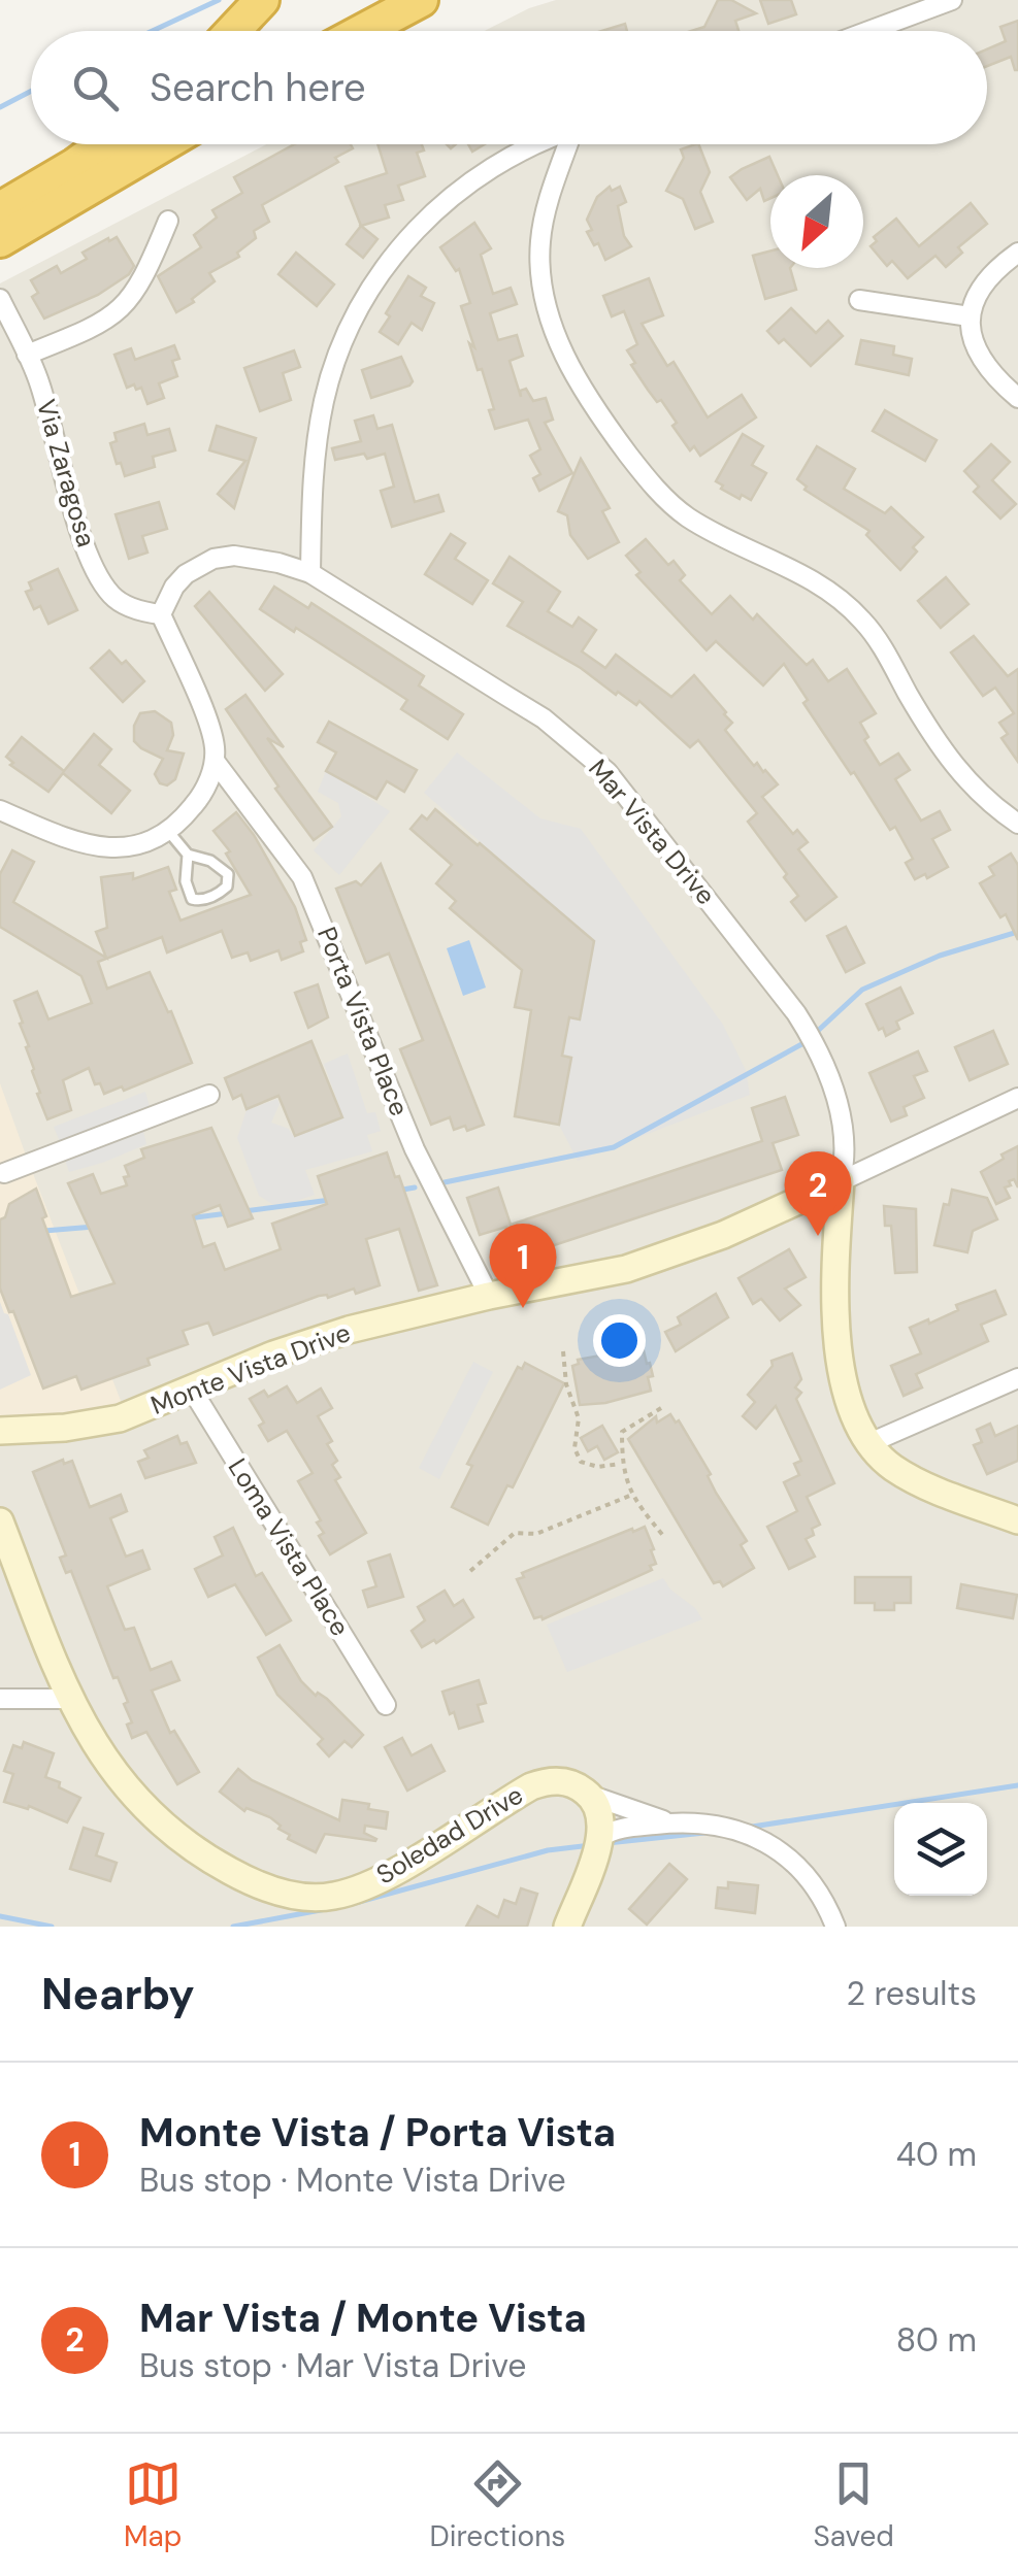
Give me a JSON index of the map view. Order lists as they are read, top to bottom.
{
  "streets": {
    "street": [
      "Via Zaragosa",
      "Mar Vista Drive",
      "Porta Vista Place",
      "Monte Vista Drive",
      "Loma Vista Place",
      "Soledad Drive"
    ]
  },
  "crossings": [
    ["Via Zaragosa", "Mar Vista Drive"],
    ["Mar Vista Drive", "Monte Vista Drive"],
    ["Porta Vista Place", "Monte Vista Drive"],
    ["Monte Vista Drive", "Loma Vista Place"]
  ],
  "north": "bottom left",
  "page": {
    "search": "Search here",
    "pins": ["2", "1"],
    "heading": ["Nearby", "2 results"],
    "list": [
      {
        "mark": "1",
        "name": "Monte Vista / Porta Vista",
        "note": "Bus stop · Monte Vista Drive",
        "value": "40 m"
      },
      {
        "mark": "2",
        "name": "Mar Vista / Monte Vista",
        "note": "Bus stop · Mar Vista Drive",
        "value": "80 m"
      }
    ],
    "nav": ["Map", "Directions", "Saved"]
  }
}
